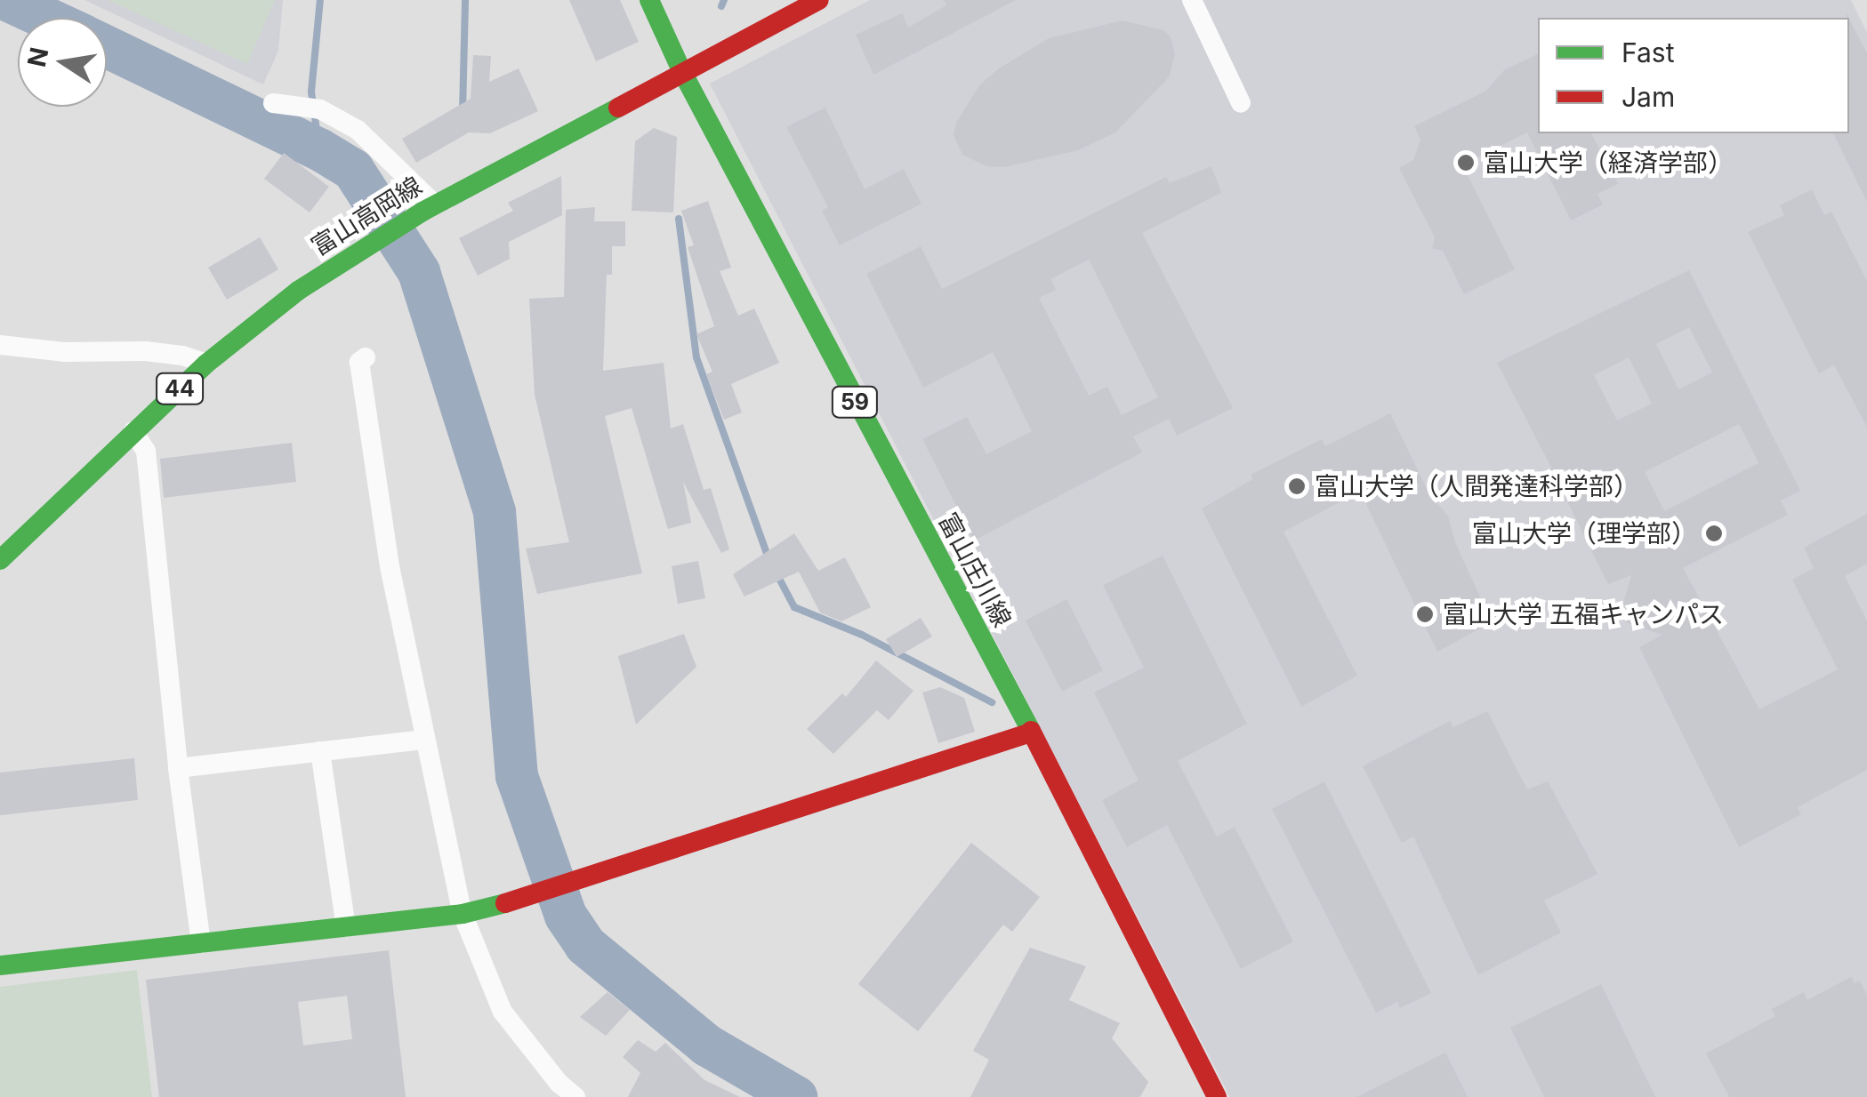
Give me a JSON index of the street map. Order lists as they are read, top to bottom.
{
  "streets": {
    "main road": [
      "富山高岡線",
      "44",
      "59",
      "富山庄川線"
    ]
  },
  "crossings": [
    ["富山高岡線", "富山庄川線"]
  ],
  "places": [
    "富山大学（経済学部）",
    "富山大学（人間発達科学部）",
    "富山大学（理学部）",
    "富山大学 五福キャンパス"
  ],
  "legend": ["Fast", "Jam"],
  "north": "left"
}
